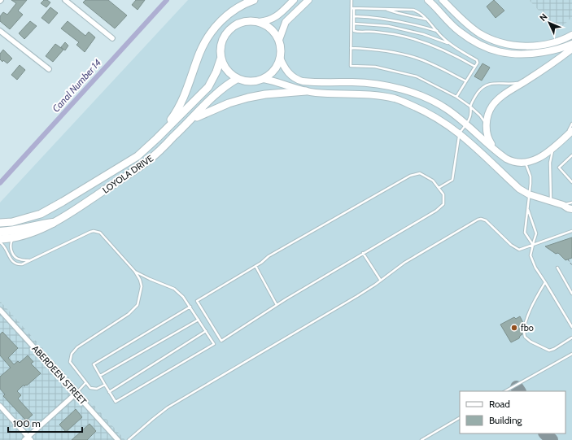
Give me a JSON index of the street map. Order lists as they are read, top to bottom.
{
  "streets": {
    "main road": ["LOYOLA DRIVE"],
    "street": ["ABERDEEN STREET"]
  },
  "water": ["Canal Number 14"],
  "places": ["fbo"],
  "legend": ["Road", "Building"],
  "scale_bar": "100 m",
  "north": "top left"
}
